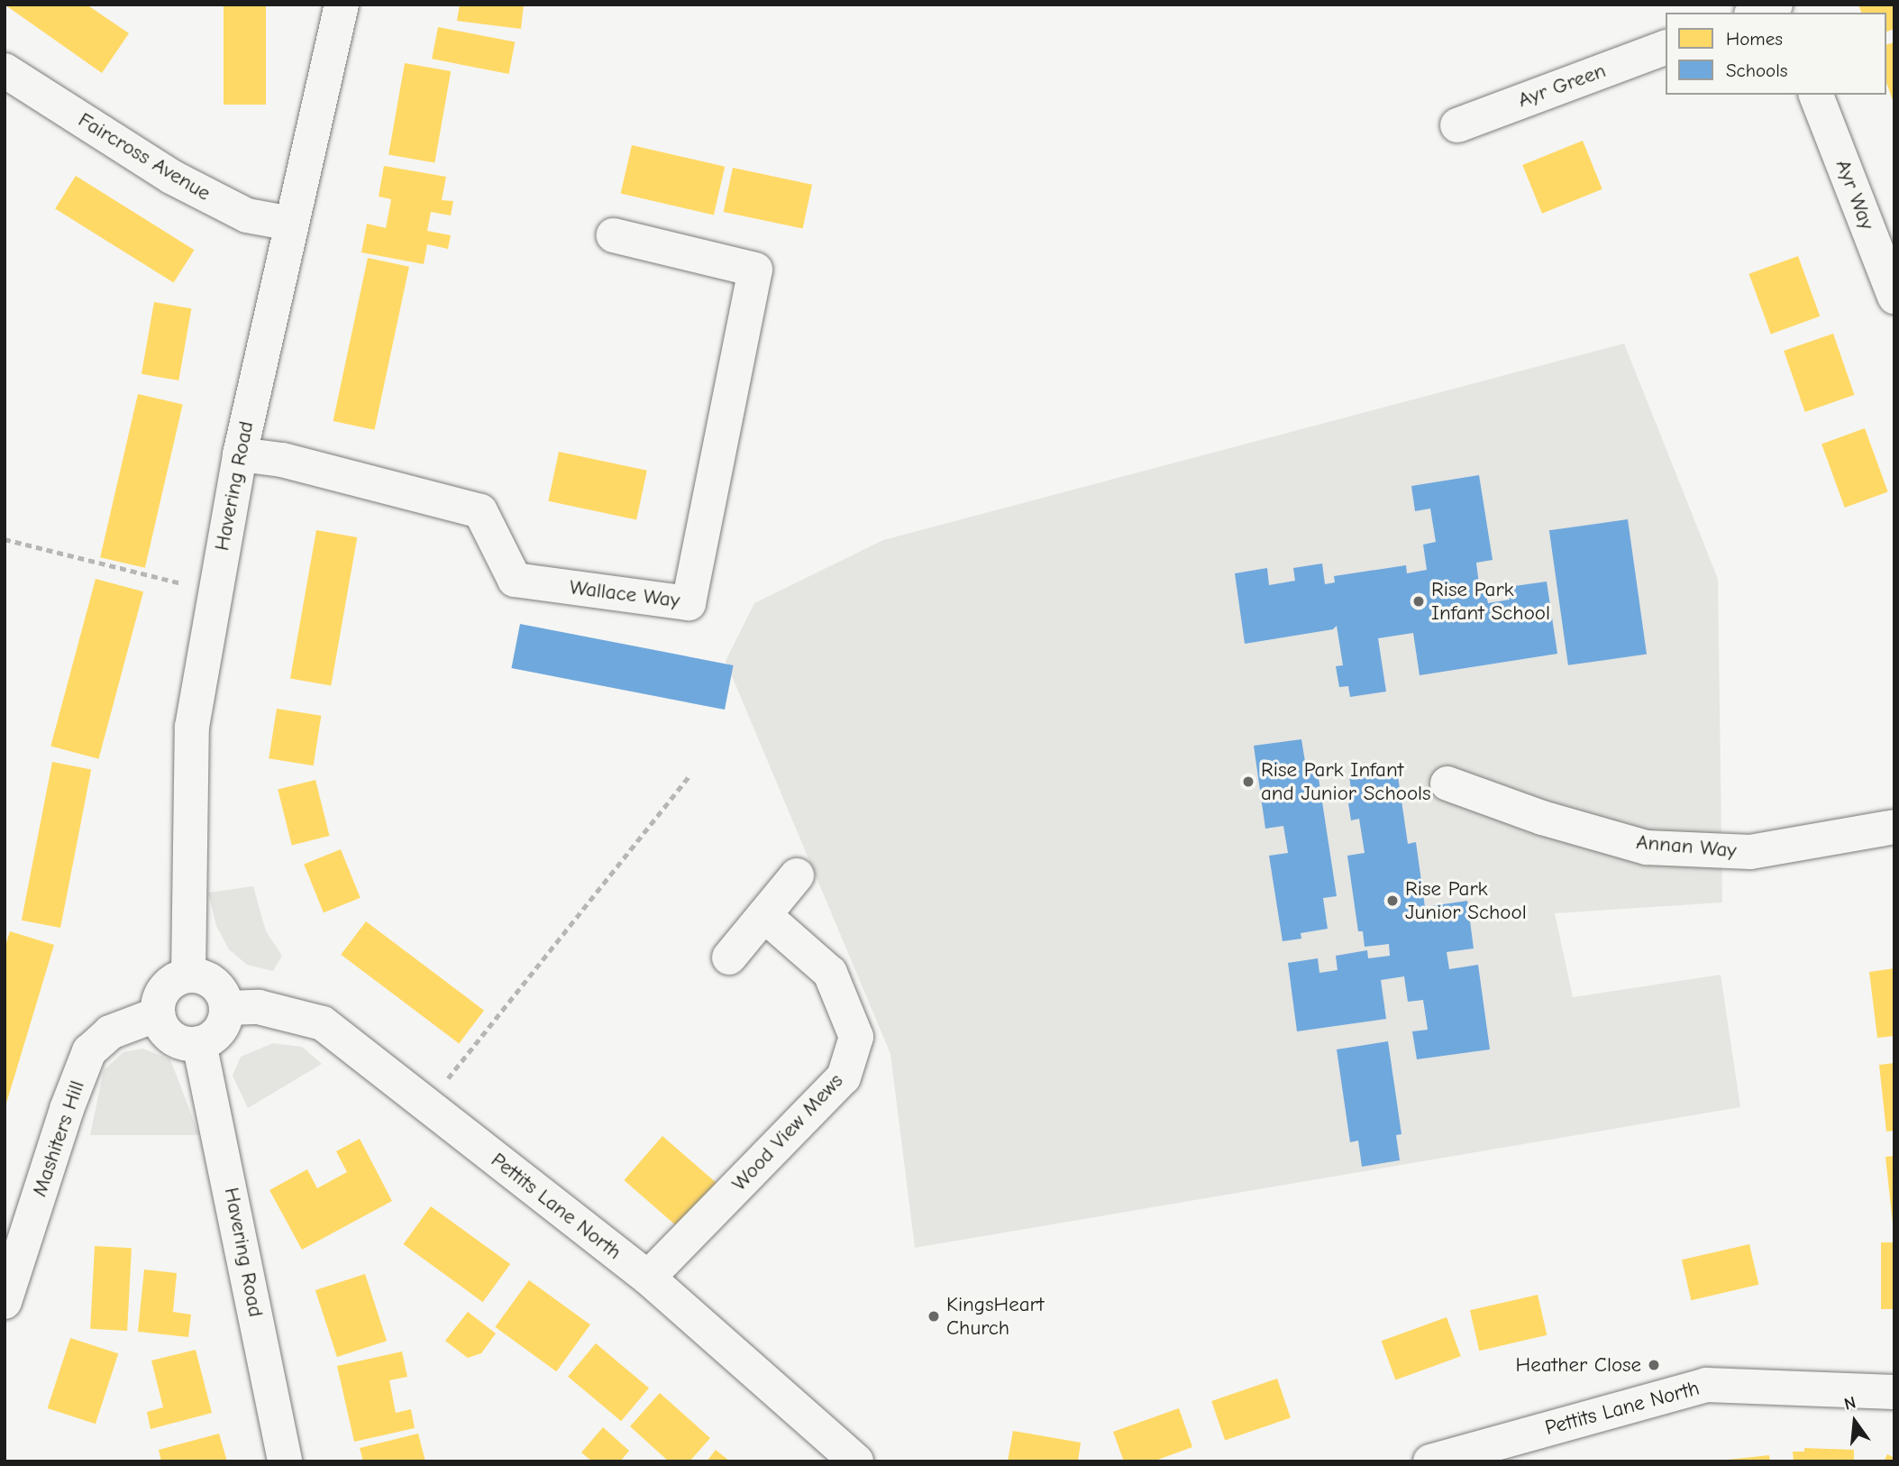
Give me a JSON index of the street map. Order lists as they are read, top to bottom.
{
  "streets": {
    "street": [
      "Ayr Green",
      "Faircross Avenue",
      "Ayr Way",
      "Havering Road",
      "Wallace Way",
      "Annan Way",
      "Wood View Mews",
      "Mashiters Hill",
      "Pettits Lane North"
    ]
  },
  "crossings": [
    ["Faircross Avenue", "Havering Road"],
    ["Havering Road", "Wallace Way"],
    ["Havering Road", "Mashiters Hill"],
    ["Havering Road", "Pettits Lane North"],
    ["Wood View Mews", "Pettits Lane North"],
    ["Mashiters Hill", "Pettits Lane North"]
  ],
  "places": [
    "Rise Park Infant School",
    "Rise Park Infant and Junior Schools",
    "Rise Park Junior School",
    "KingsHeart Church",
    "Heather Close"
  ],
  "legend": ["Homes", "Schools"],
  "north": "top"
}
